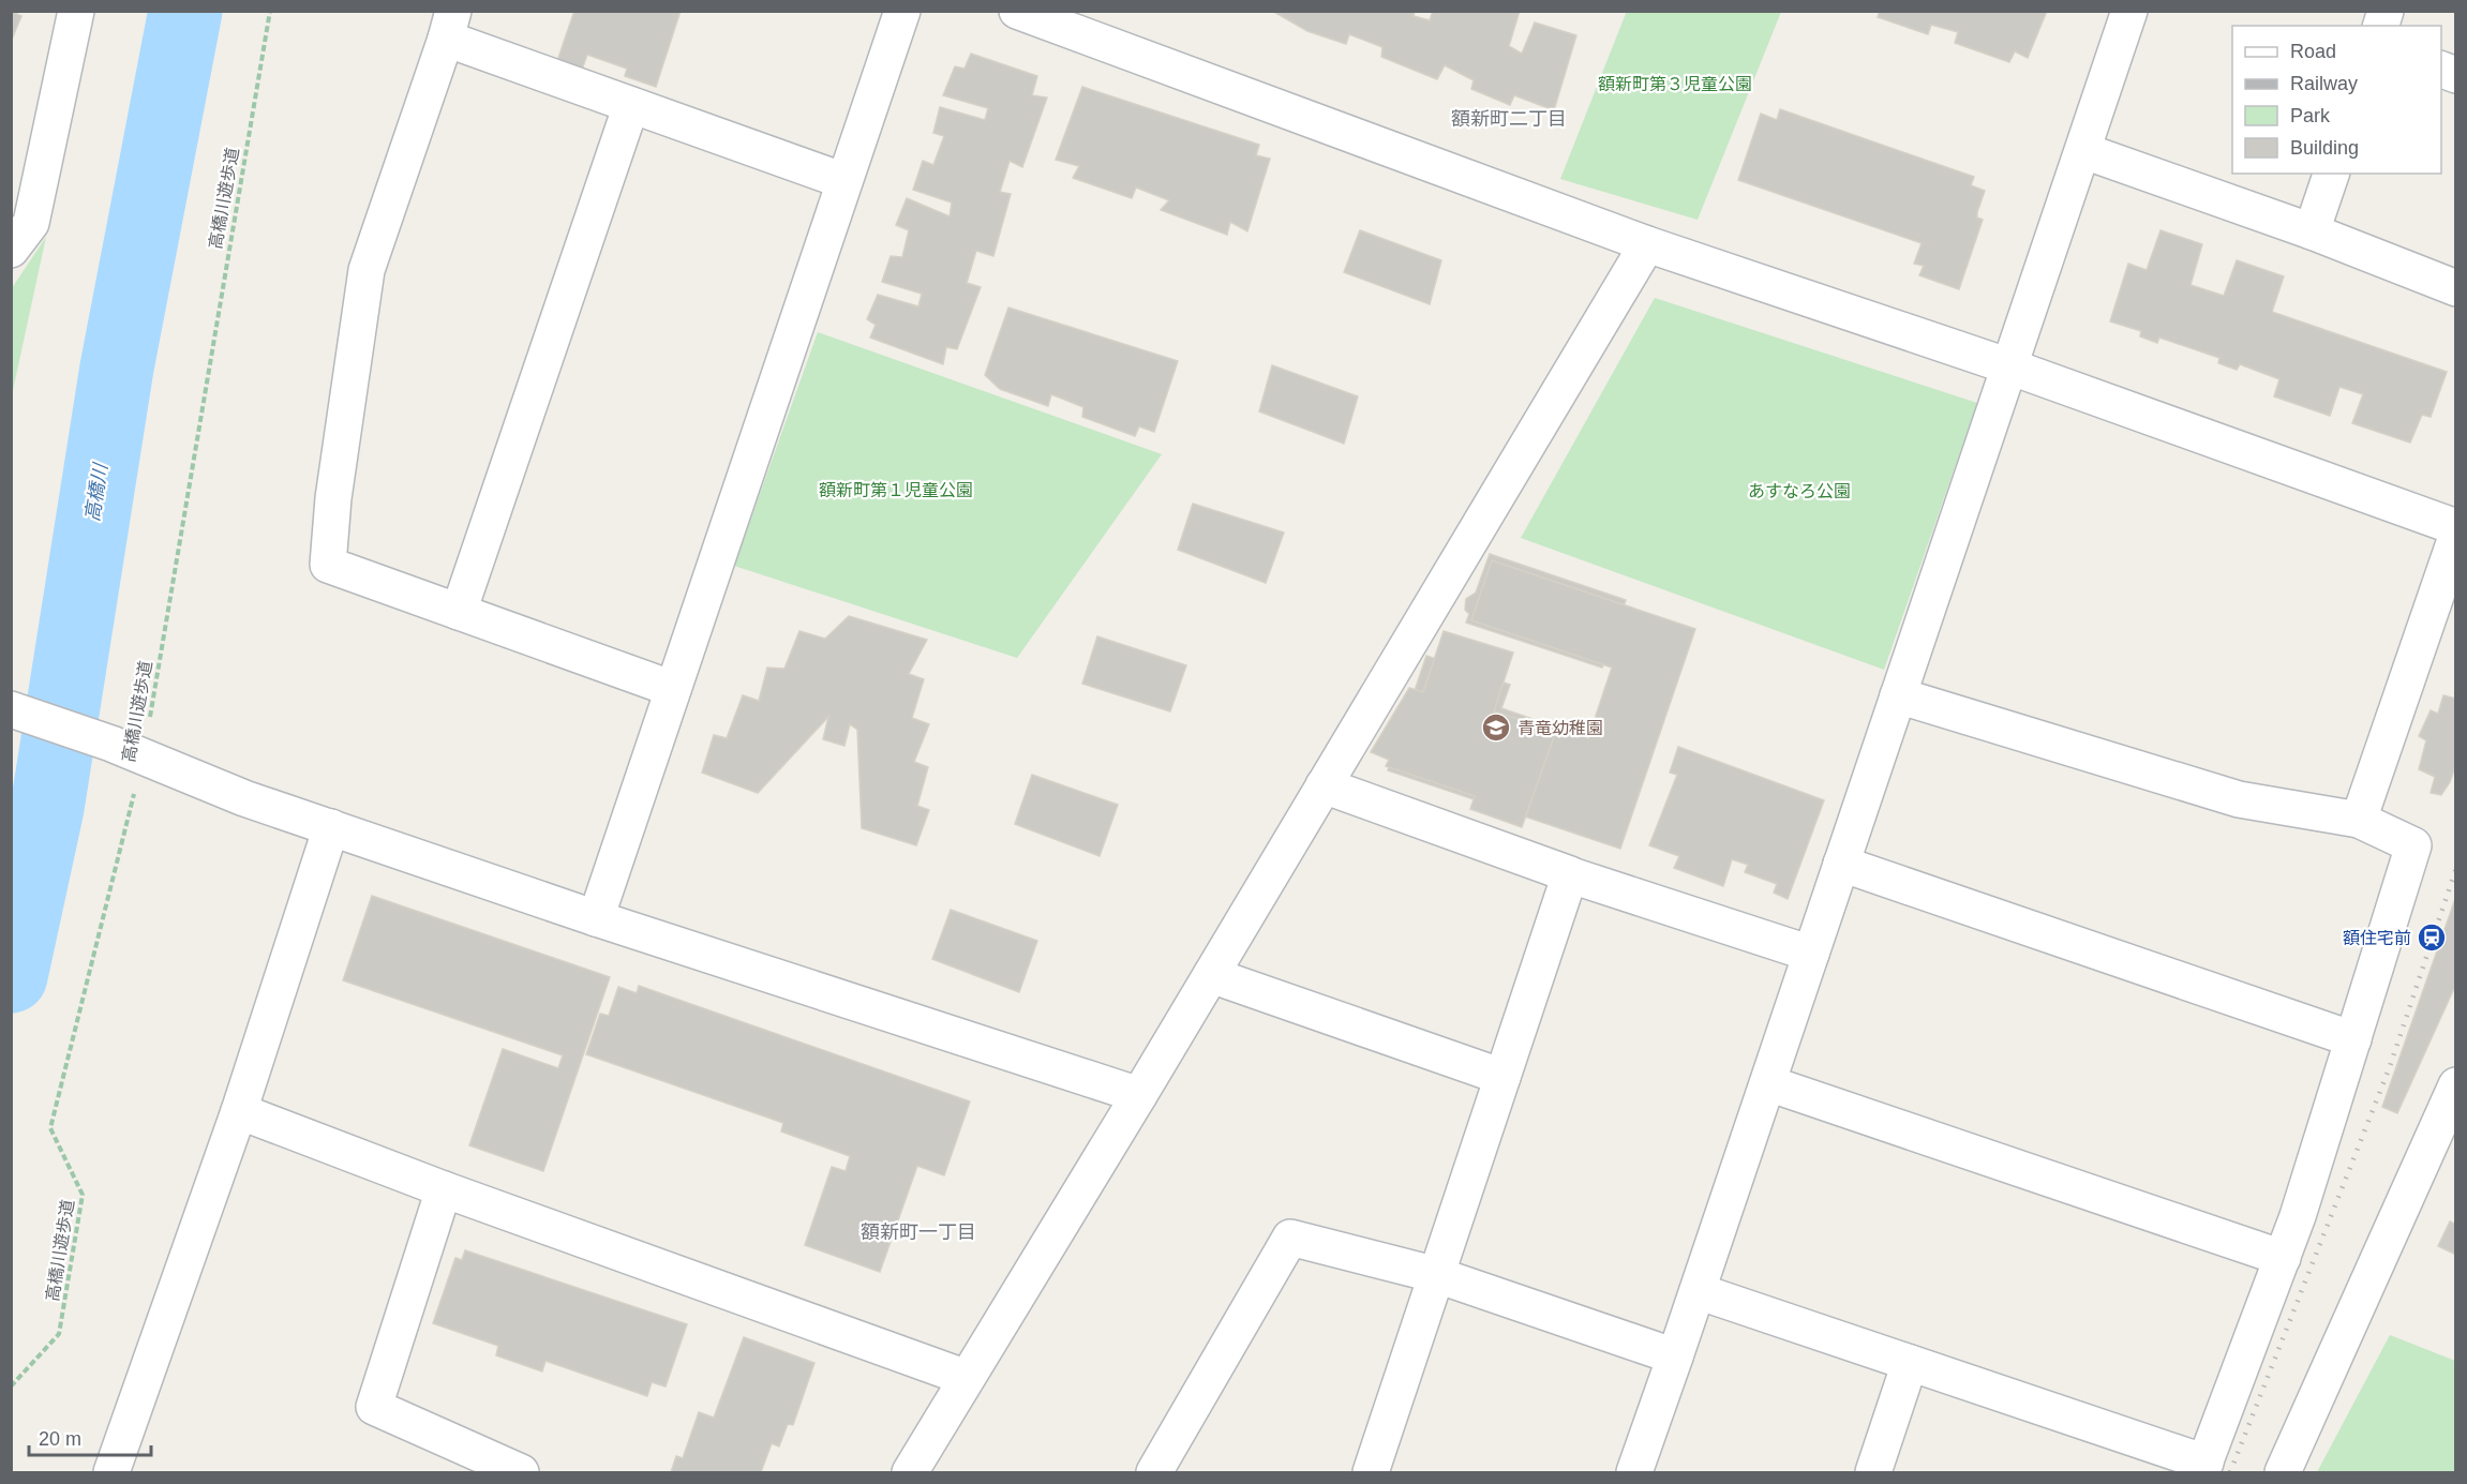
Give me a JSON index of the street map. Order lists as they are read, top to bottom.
{
  "streets": {
    "path": ["高橋川遊歩道"]
  },
  "districts": ["額新町二丁目", "額新町一丁目"],
  "water": ["高橋川"],
  "parks": ["額新町第３児童公園", "額新町第１児童公園", "あすなろ公園"],
  "places": {
    "school or university": ["青竜幼稚園"],
    "station": ["額住宅前"]
  },
  "legend": [
    "Road",
    "Railway",
    "Park",
    "Building"
  ],
  "scale_bar": "20 m"
}
